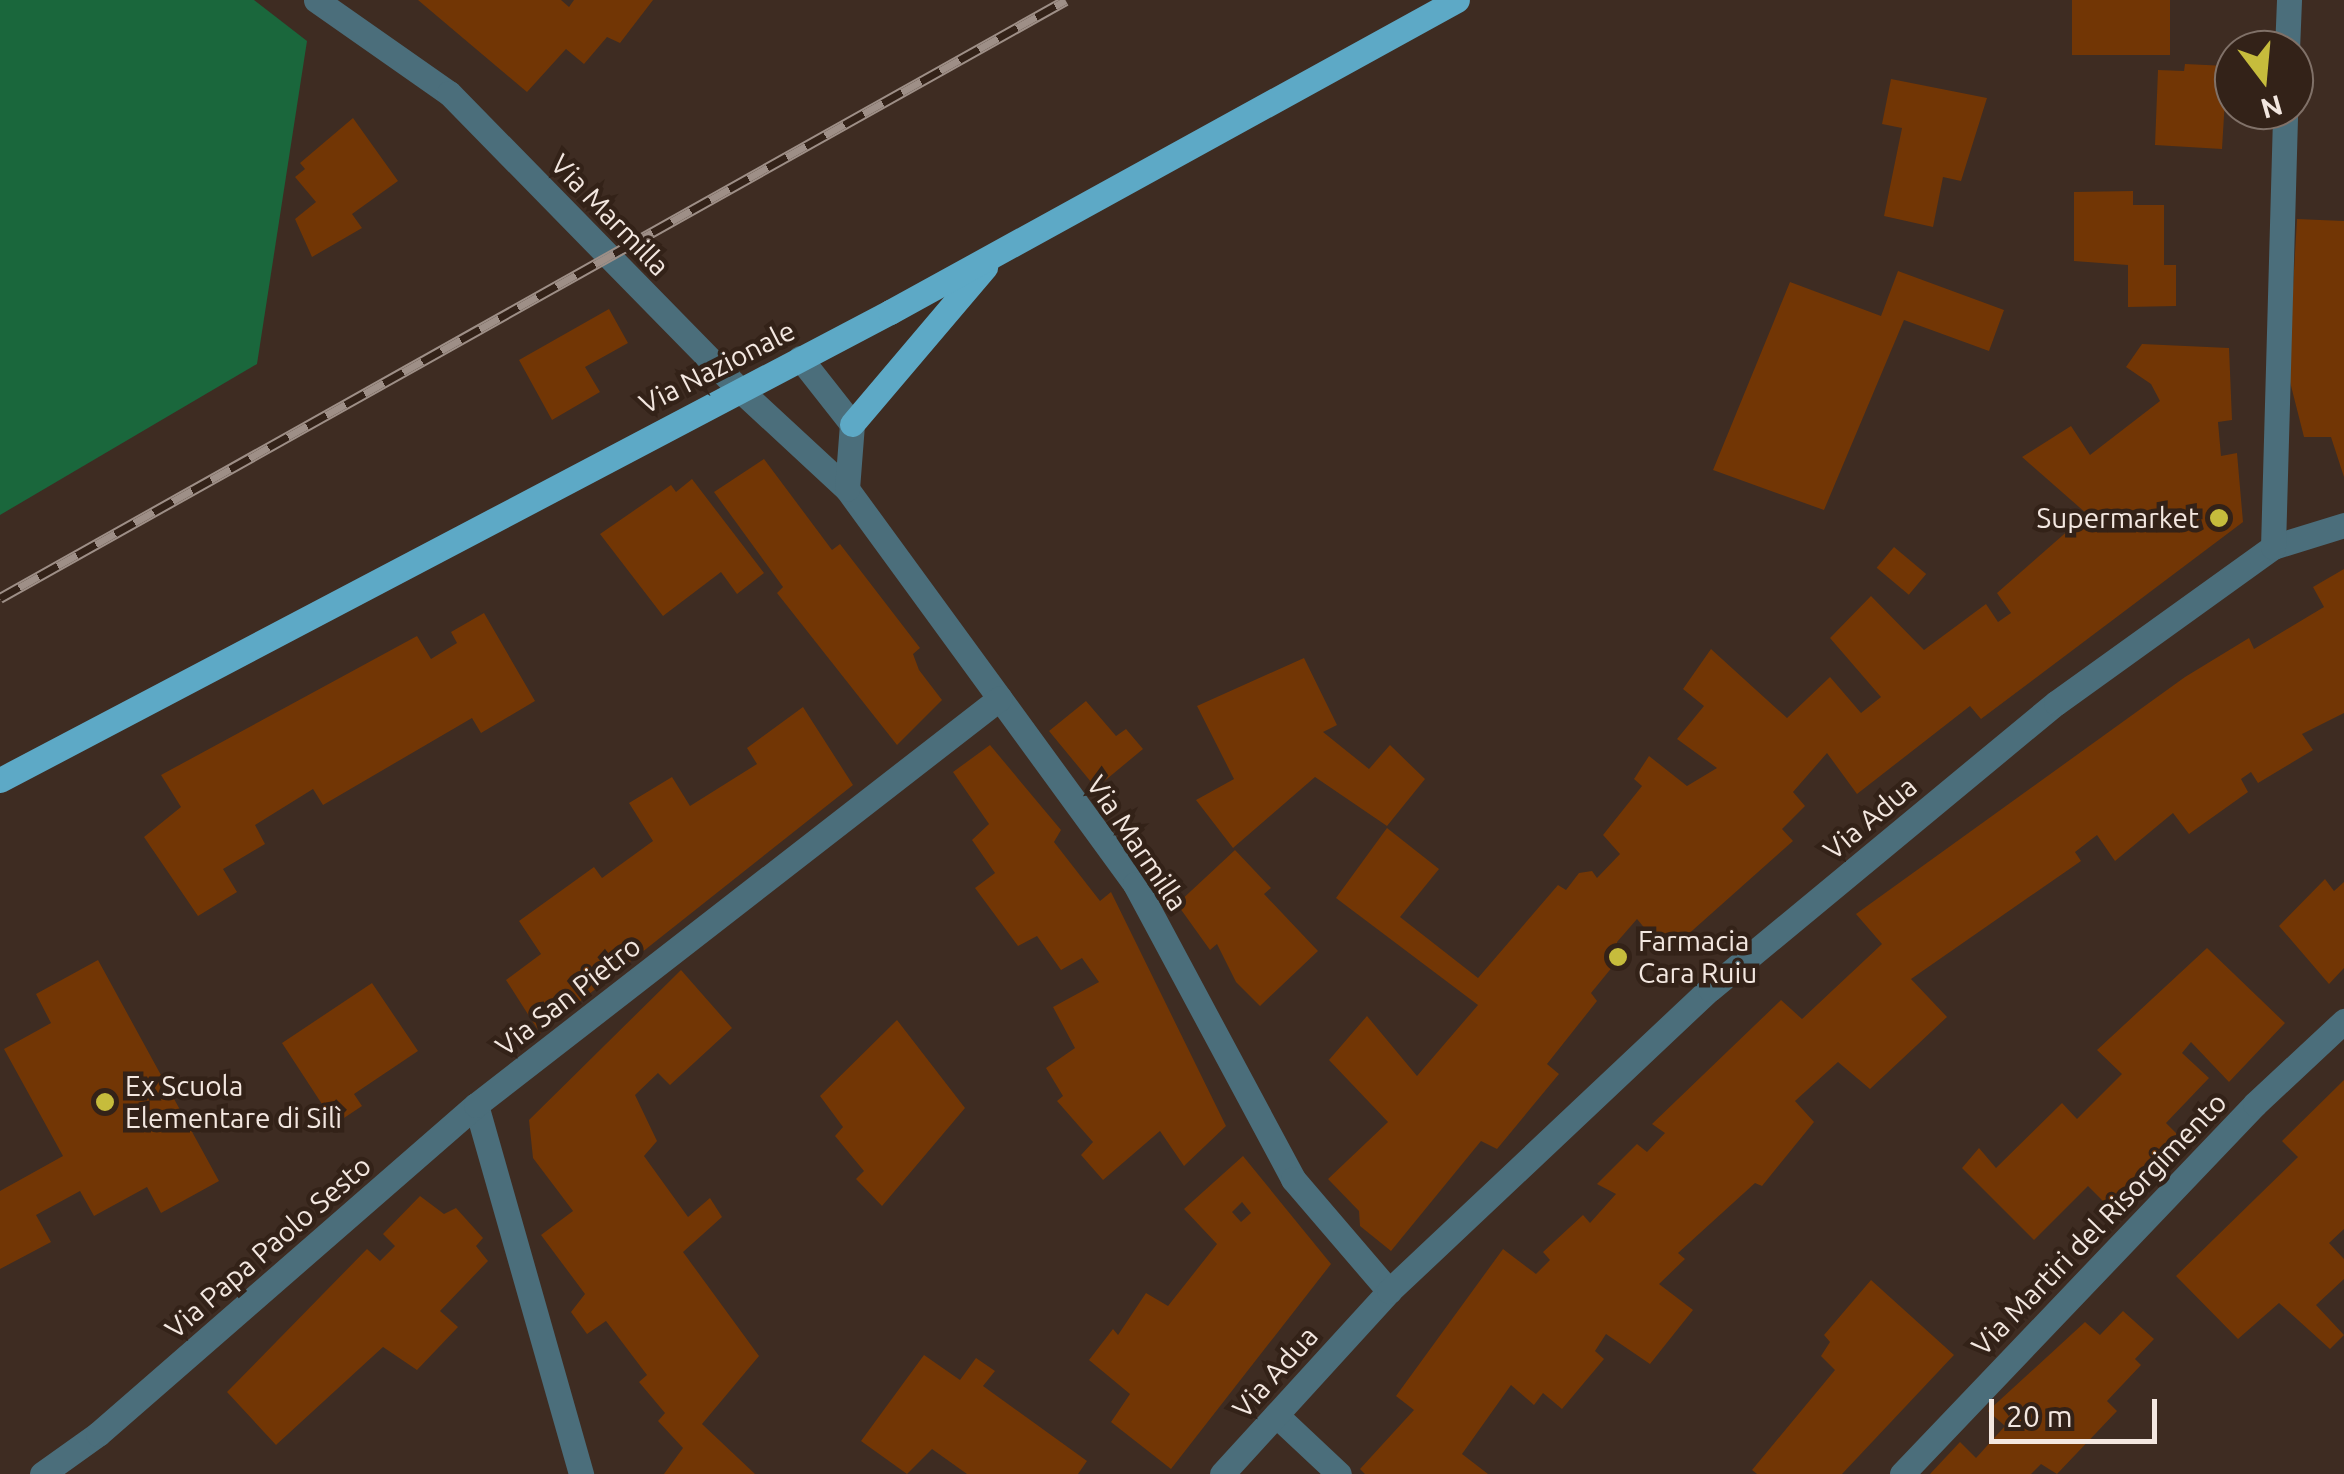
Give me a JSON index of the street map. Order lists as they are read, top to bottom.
{
  "streets": {
    "main road": ["Via Nazionale"],
    "street": [
      "Via Marmilla",
      "Via Adua",
      "Via San Pietro",
      "Via Martiri del Risorgimento",
      "Via Papa Paolo Sesto"
    ]
  },
  "crossings": [
    ["Via Marmilla", "Via Nazionale"],
    ["Via Marmilla", "Via Adua"],
    ["Via Marmilla", "Via San Pietro"],
    ["Via San Pietro", "Via Papa Paolo Sesto"]
  ],
  "places": ["Supermarket", "Farmacia Cara Ruiu", "Ex Scuola Elementare di Silì"],
  "scale_bar": "20 m",
  "north": "bottom"
}
